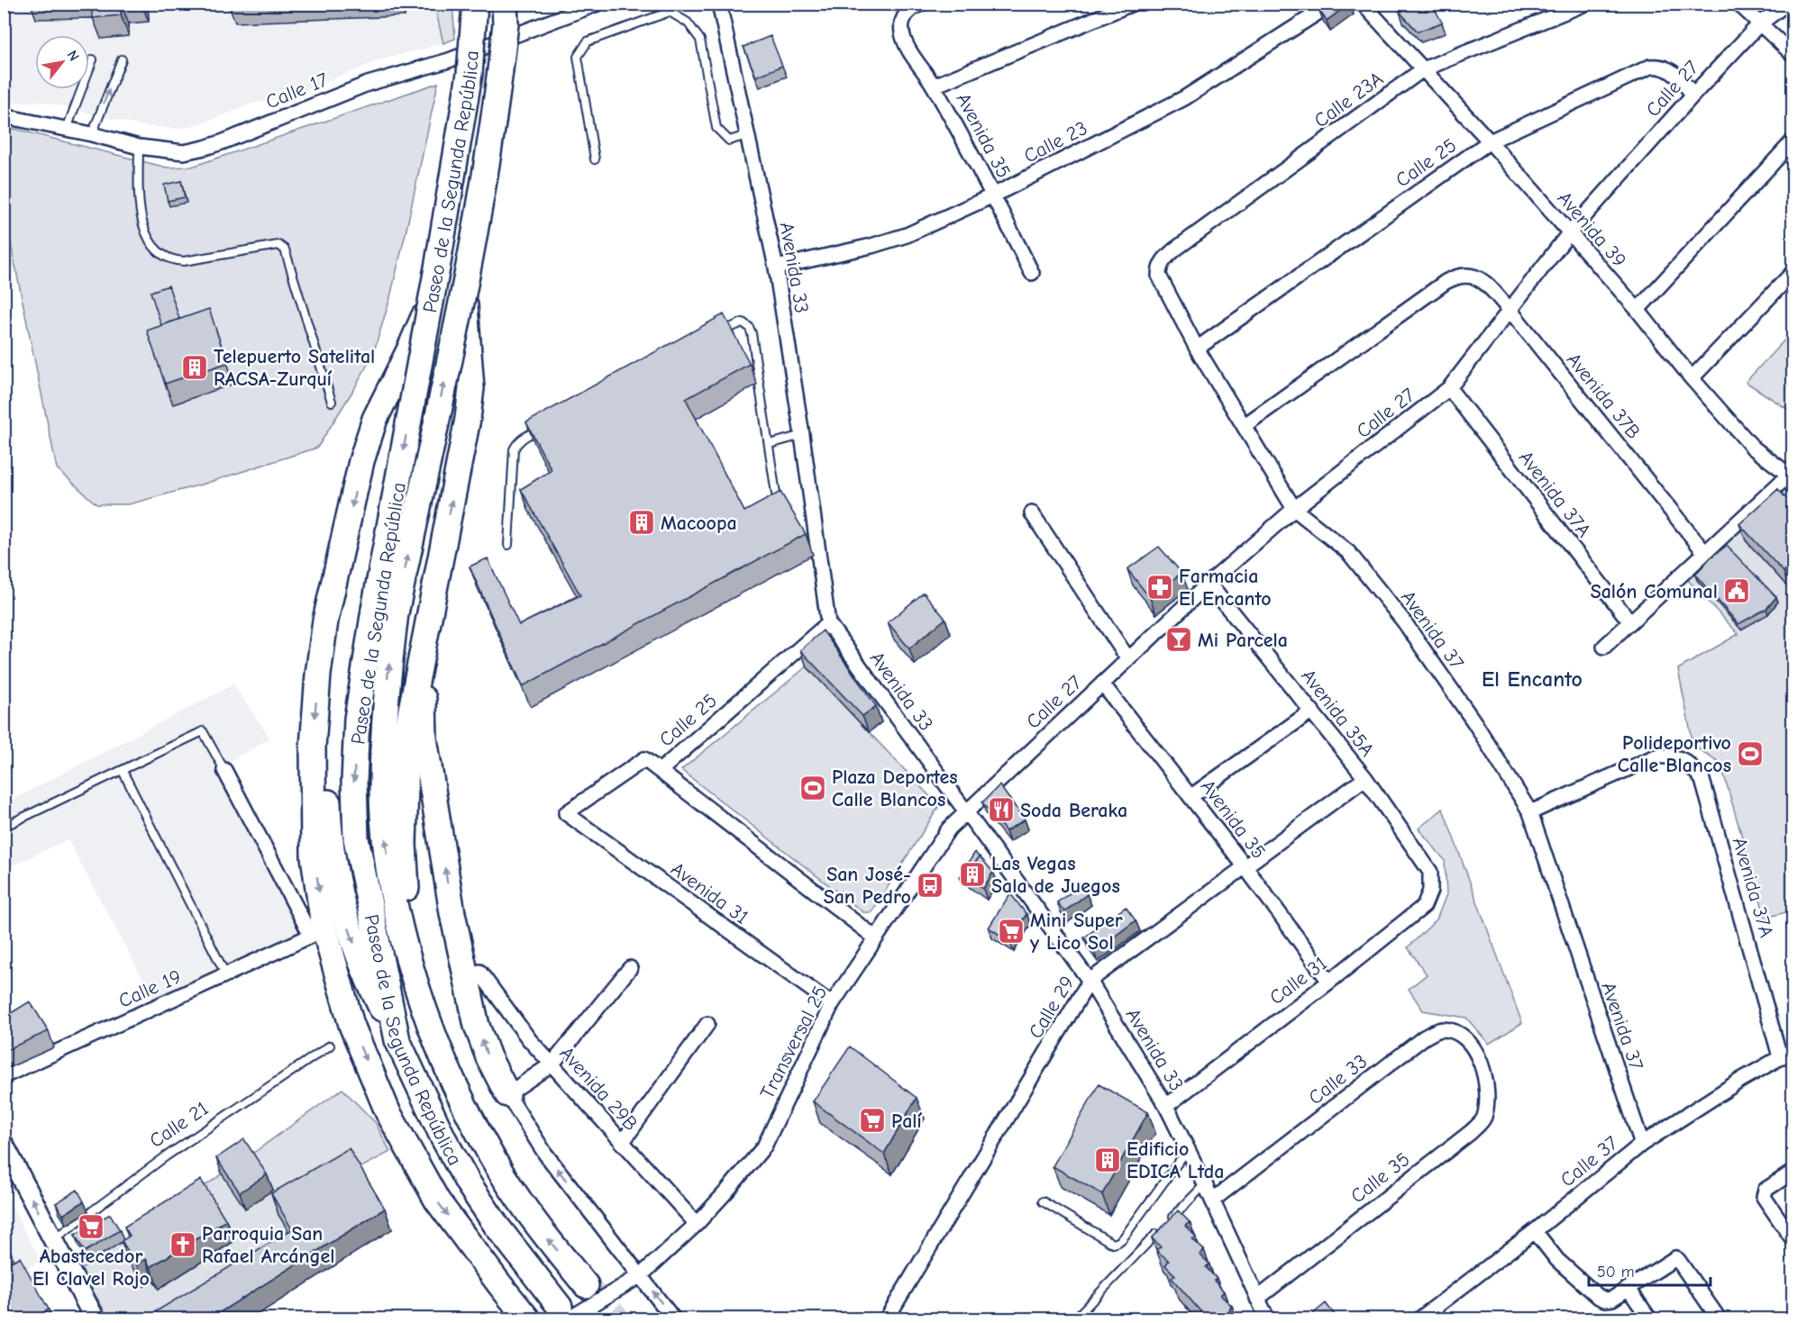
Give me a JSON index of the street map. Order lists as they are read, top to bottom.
{
  "streets": {
    "highway": ["Paseo de la Segunda República"],
    "street": [
      "Calle 27",
      "Calle 17",
      "Calle 23A",
      "Avenida 35",
      "Calle 23",
      "Calle 25",
      "Avenida 39",
      "Avenida 33",
      "Avenida 37B",
      "Avenida 37A",
      "Avenida 37",
      "Avenida 35A",
      "Avenida 31",
      "Calle 31",
      "Calle 19",
      "Calle 29",
      "Transversal 25",
      "Calle 33",
      "Avenida 29B",
      "Calle 37",
      "Calle 35"
    ],
    "lane": ["Calle 21"]
  },
  "crossings": [
    ["Calle 27", "Avenida 35"],
    ["Calle 27", "Calle 25"],
    ["Calle 27", "Avenida 39"],
    ["Calle 27", "Avenida 33"],
    ["Calle 27", "Avenida 37B"],
    ["Calle 27", "Avenida 37A"],
    ["Calle 27", "Avenida 37"],
    ["Calle 27", "Avenida 35A"],
    ["Calle 27", "Transversal 25"],
    ["Calle 23A", "Avenida 39"],
    ["Calle 23A", "Avenida 37"],
    ["Avenida 35", "Calle 23"],
    ["Avenida 35", "Calle 31"],
    ["Avenida 35", "Calle 29"],
    ["Calle 23", "Avenida 33"],
    ["Calle 25", "Avenida 39"],
    ["Calle 25", "Avenida 33"],
    ["Calle 25", "Avenida 37"],
    ["Calle 25", "Avenida 31"],
    ["Avenida 33", "Calle 31"],
    ["Avenida 33", "Calle 29"],
    ["Avenida 33", "Transversal 25"],
    ["Avenida 33", "Calle 33"],
    ["Avenida 33", "Calle 35"],
    ["Avenida 37B", "Avenida 37"],
    ["Avenida 37A", "Avenida 37"],
    ["Avenida 37A", "Calle 37"],
    ["Avenida 37", "Calle 37"],
    ["Avenida 35A", "Calle 31"],
    ["Avenida 35A", "Calle 29"],
    ["Avenida 31", "Transversal 25"],
    ["Transversal 25", "Avenida 29B"],
    ["Calle 33", "Calle 35"]
  ],
  "districts": ["El Encanto"],
  "places": {
    "building": [
      "Telepuerto Satelital RACSA-Zurquí",
      "Macoopa",
      "Las Vegas Sala de Juegos",
      "Edificio EDICA Ltda"
    ],
    "pharmacy": ["Farmacia El Encanto"],
    "public building": ["Salón Comunal"],
    "bar": ["Mi Parcela"],
    "sports": ["Polideportivo Calle Blancos", "Plaza Deportes Calle Blancos"],
    "restaurant": ["Soda Beraka"],
    "bus stop": ["San José- San Pedro"],
    "supermarket": ["Mini Super y Lico Sol", "Palí", "Abastecedor El Clavel Rojo"],
    "church": ["Parroquia San Rafael Arcángel"]
  },
  "scale_bar": "50 m",
  "north": "top right"
}
